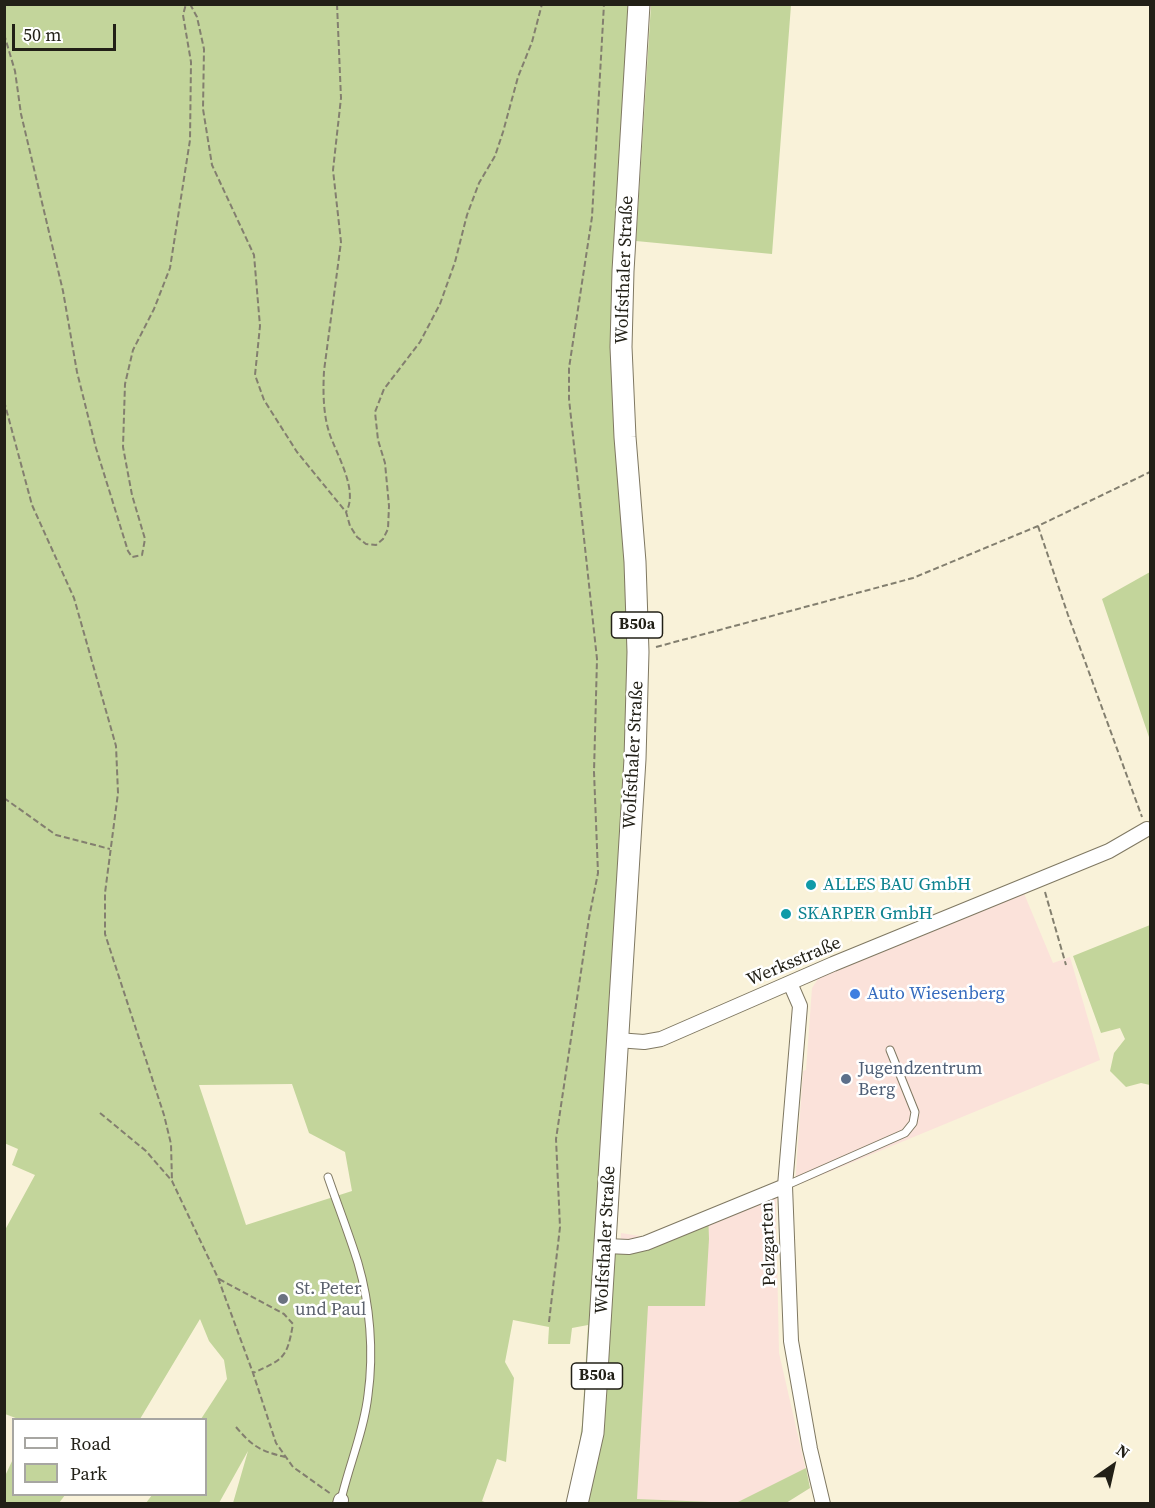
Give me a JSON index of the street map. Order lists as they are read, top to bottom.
{
  "streets": {
    "main road": ["Wolfsthaler Straße", "B50a"],
    "street": ["Werksstraße", "Pelzgarten"]
  },
  "crossings": [
    ["Wolfsthaler Straße", "Werksstraße"],
    ["Werksstraße", "Pelzgarten"]
  ],
  "places": [
    "ALLES BAU GmbH",
    "SKARPER GmbH",
    "Auto Wiesenberg",
    "Jugendzentrum Berg",
    "St. Peter und Paul"
  ],
  "legend": ["Road", "Park"],
  "scale_bar": "50 m",
  "north": "top right"
}
